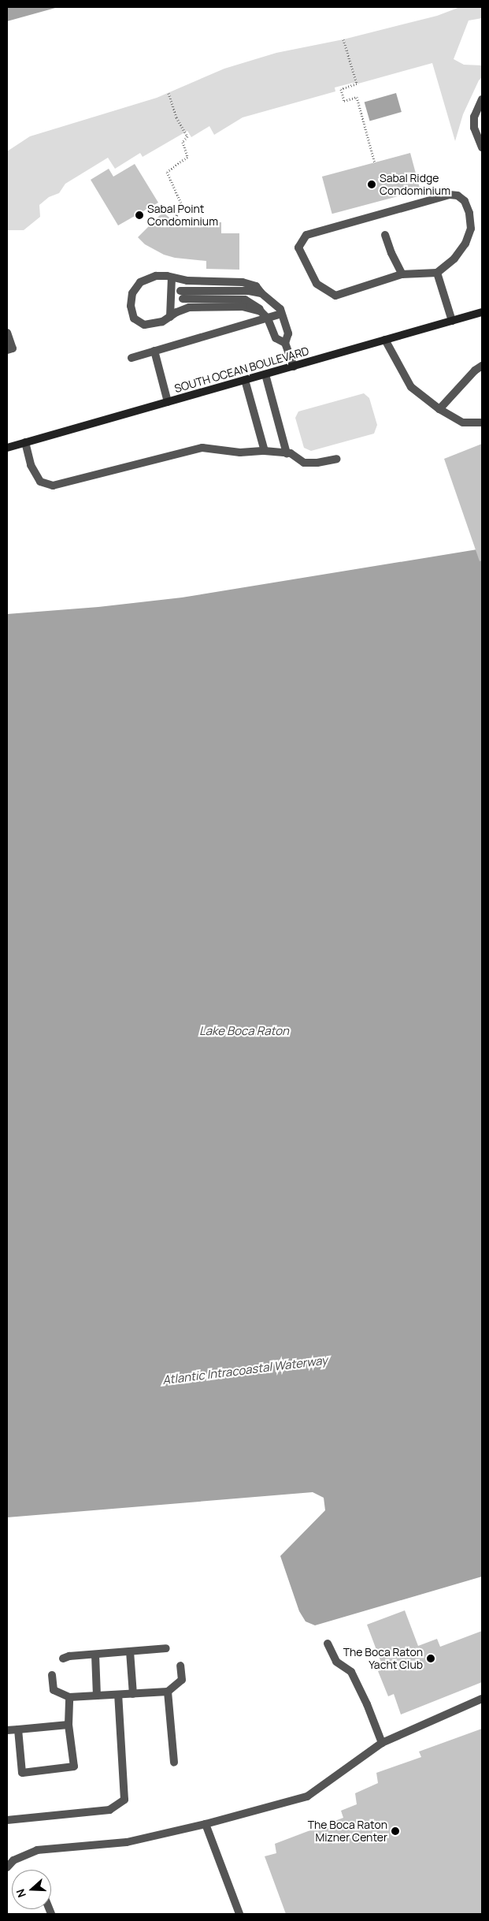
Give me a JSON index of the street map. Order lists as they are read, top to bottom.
{
  "streets": {
    "main road": ["SOUTH OCEAN BOULEVARD"]
  },
  "water": ["Lake Boca Raton", "Atlantic Intracoastal Waterway"],
  "places": [
    "Sabal Ridge Condominium",
    "Sabal Point Condominium",
    "The Boca Raton Yacht Club",
    "The Boca Raton Mizner Center"
  ],
  "north": "left"
}
